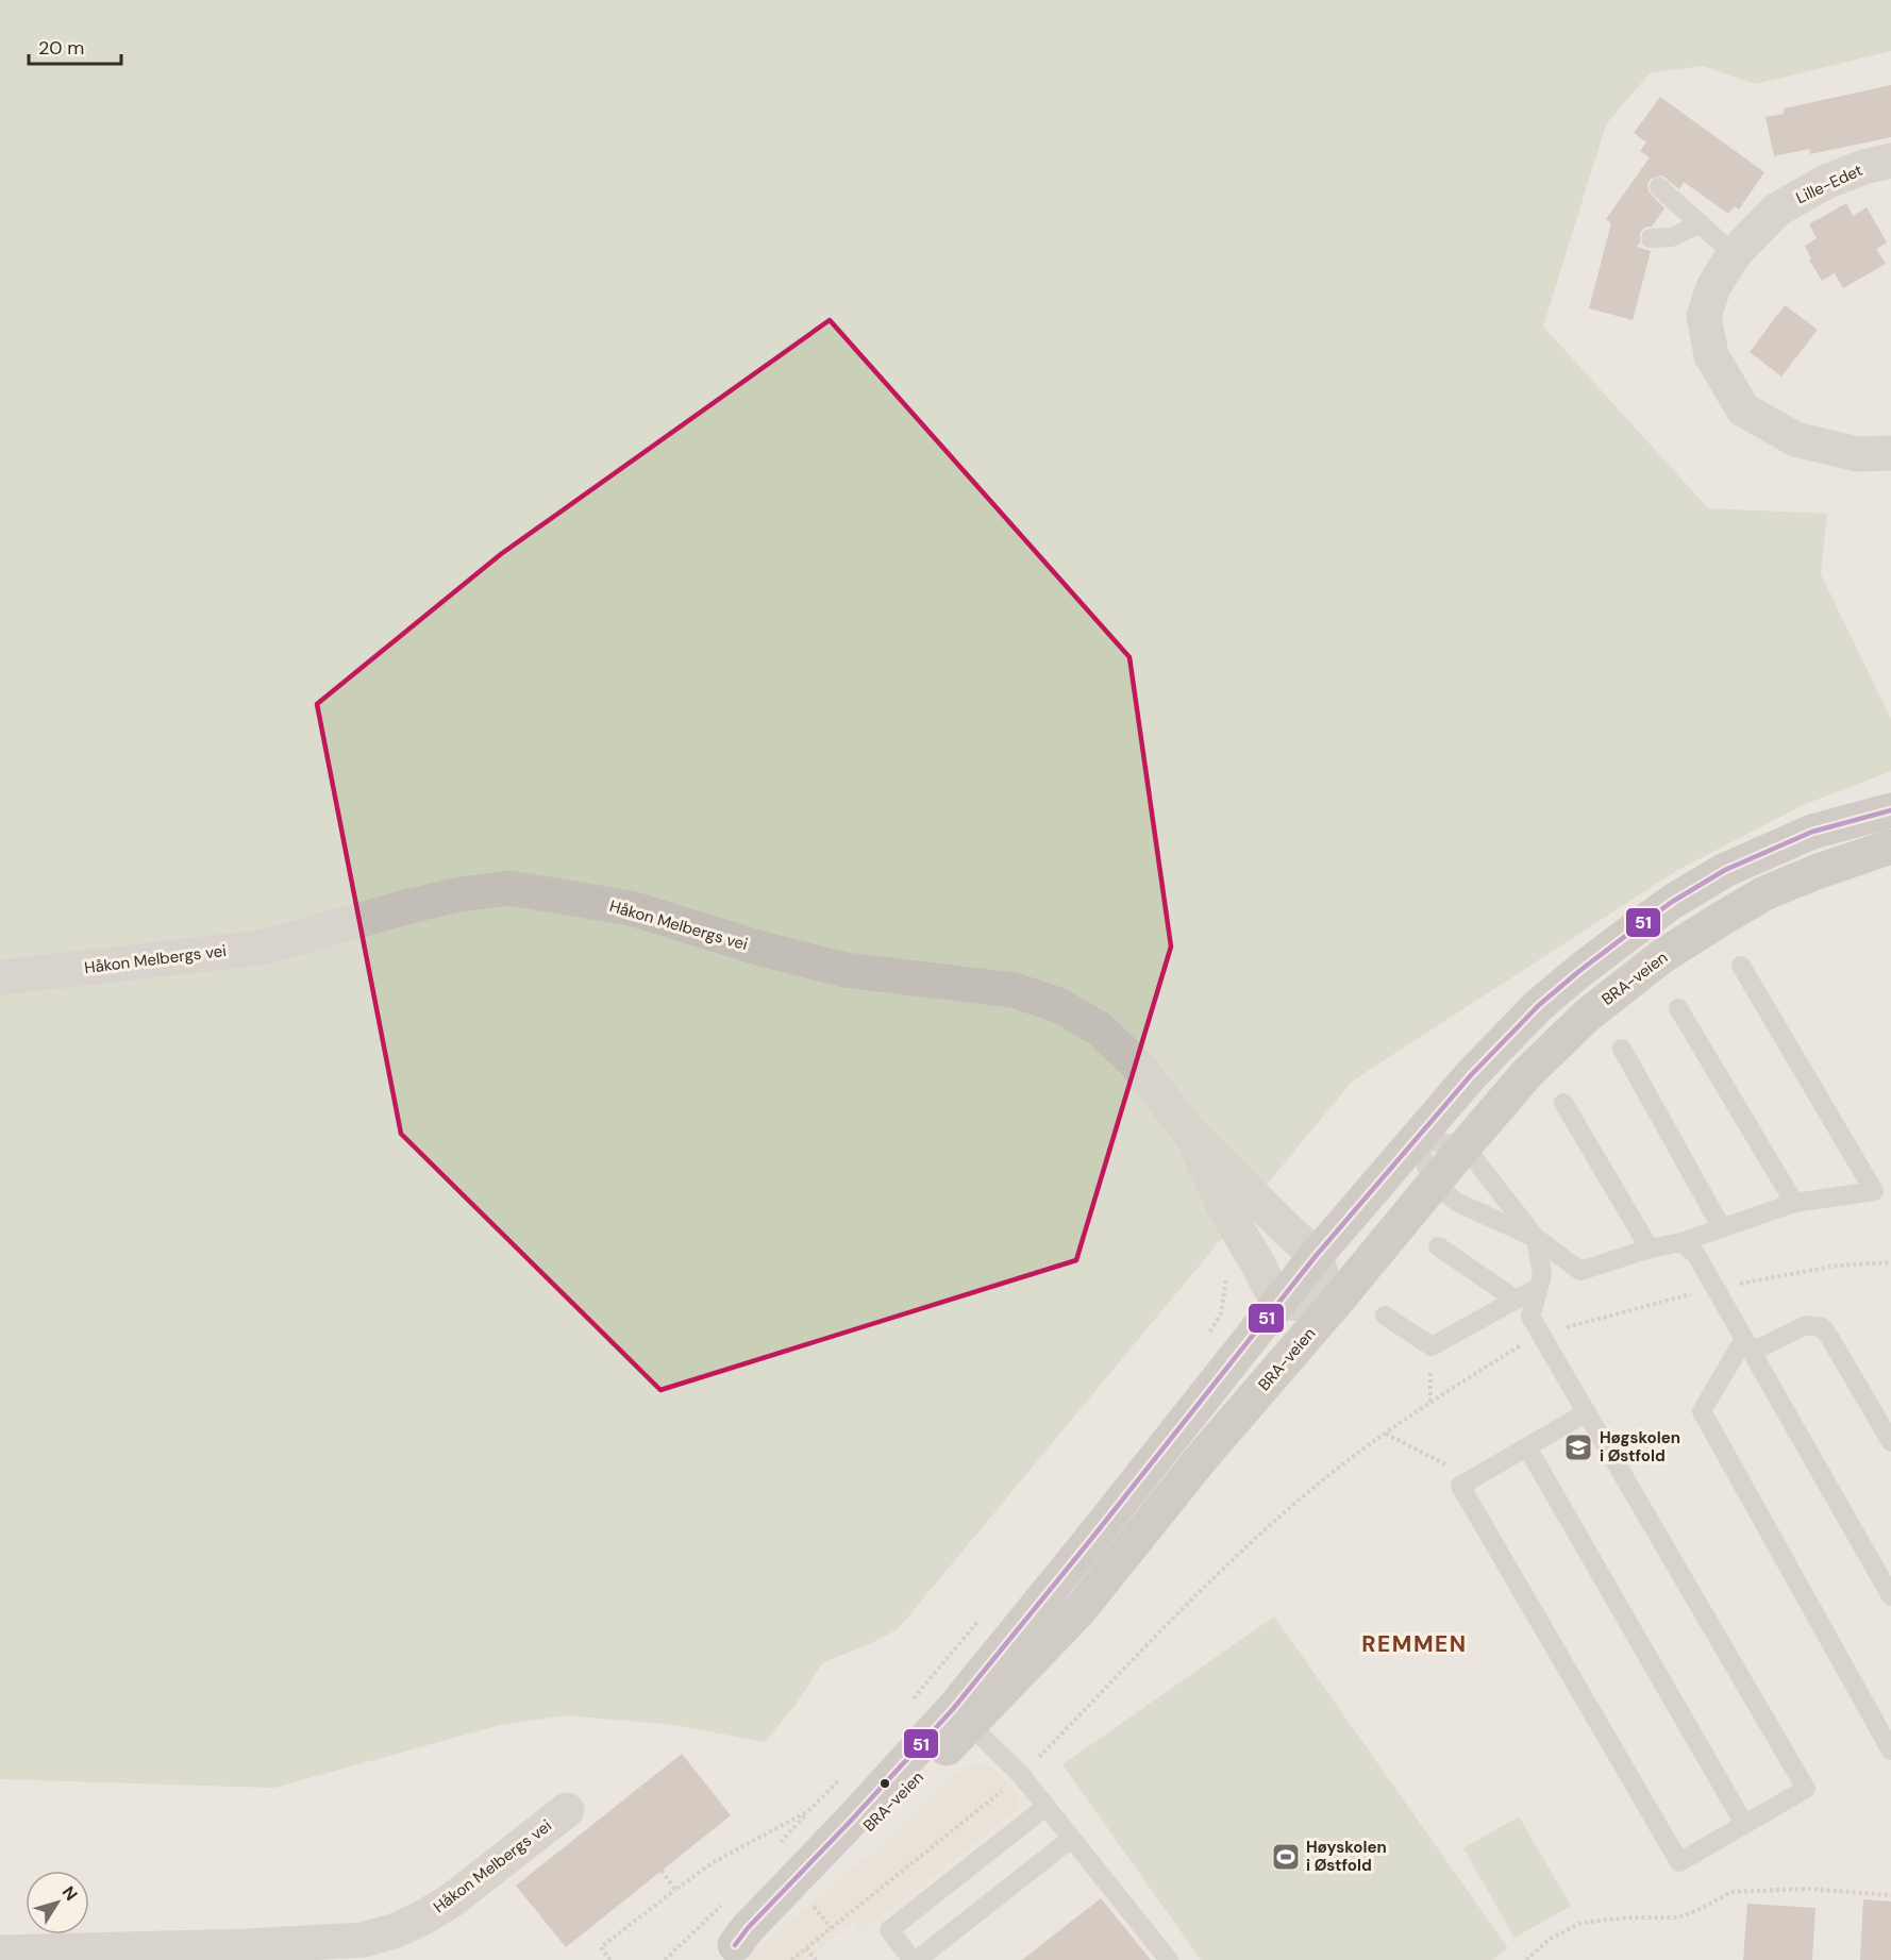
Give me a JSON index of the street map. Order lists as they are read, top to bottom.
{
  "streets": {
    "main road": ["BRA-veien"],
    "street": ["Lille-Edet", "Håkon Melbergs vei"]
  },
  "districts": ["REMMEN"],
  "places": {
    "school or university": ["Høgskolen i Østfold"],
    "sports": ["Høyskolen i Østfold"]
  },
  "lines": ["transit line 51"],
  "scale_bar": "20 m",
  "north": "top right"
}
